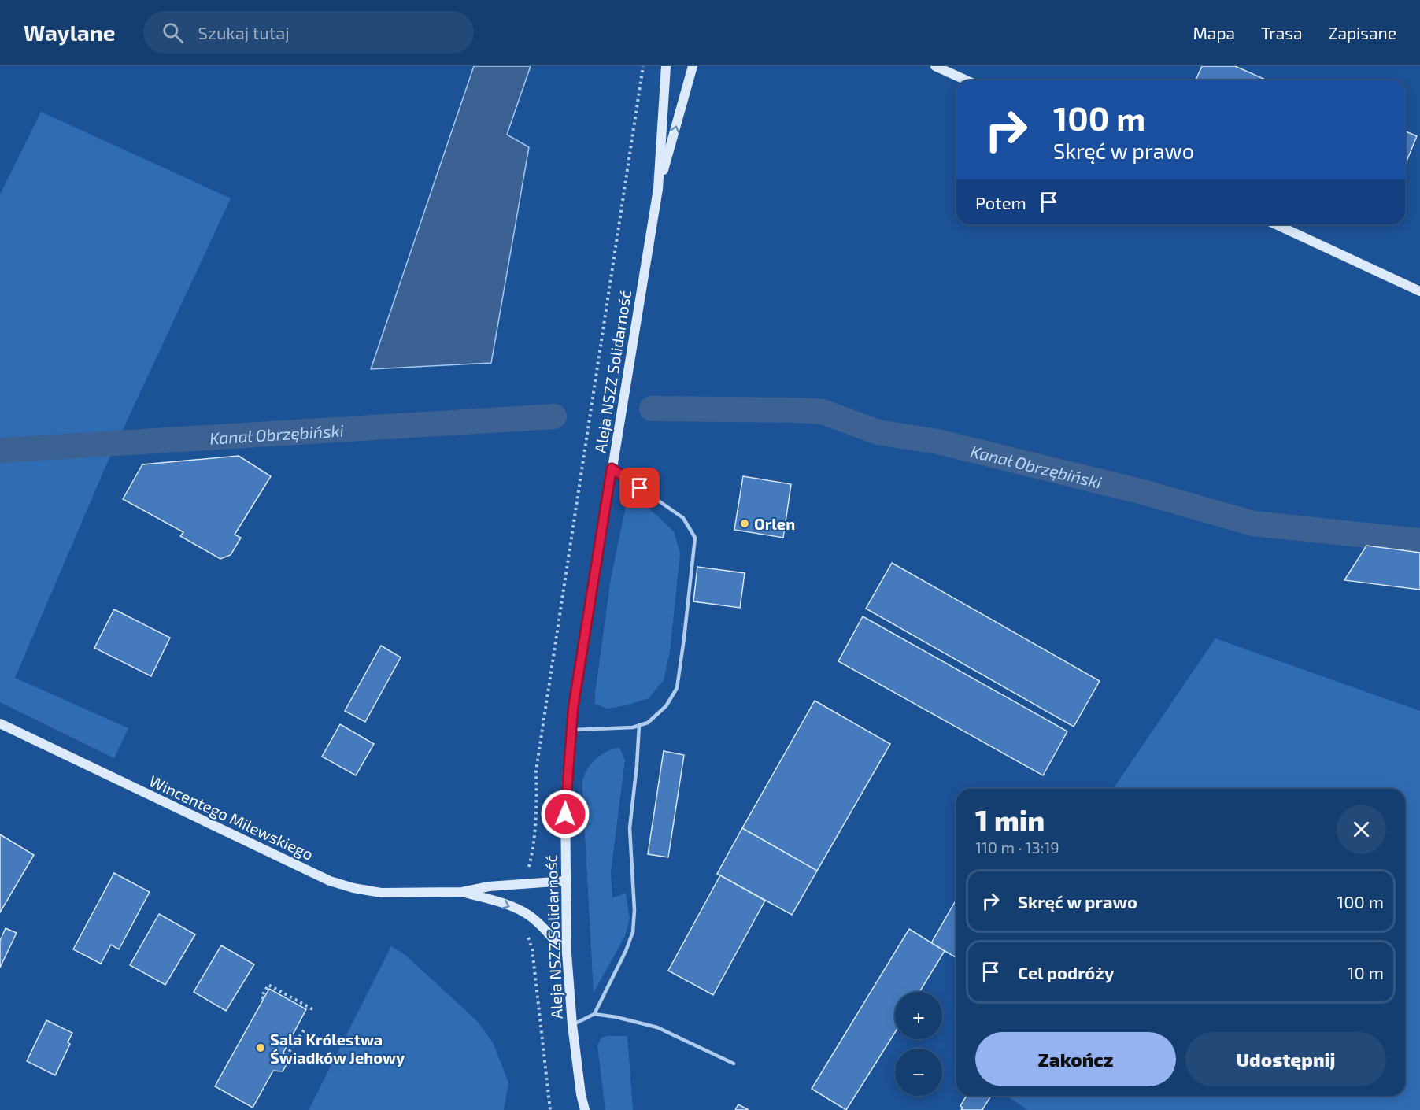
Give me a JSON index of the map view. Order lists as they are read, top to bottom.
{
  "streets": {
    "street": ["Aleja NSZZ Solidarność", "Wincentego Milewskiego"]
  },
  "crossings": [
    ["Aleja NSZZ Solidarność", "Wincentego Milewskiego"]
  ],
  "water": ["Kanał Obrzębiński"],
  "places": ["Orlen", "Sala Królestwa Świadków Jehowy"],
  "page": {
    "header": "Waylane",
    "search": "Szukaj tutaj",
    "nav": ["Mapa", "Trasa", "Zapisane"],
    "turn": ["100 m", "Skręć w prawo"],
    "then": "Potem",
    "heading": ["1 min", "110 m · 13:19"],
    "list": [
      {
        "name": "Skręć w prawo",
        "value": "100 m"
      },
      {
        "name": "Cel podróży",
        "value": "10 m"
      }
    ],
    "map_buttons": ["+", "−"],
    "buttons": ["Zakończ", "Udostępnij"]
  }
}
